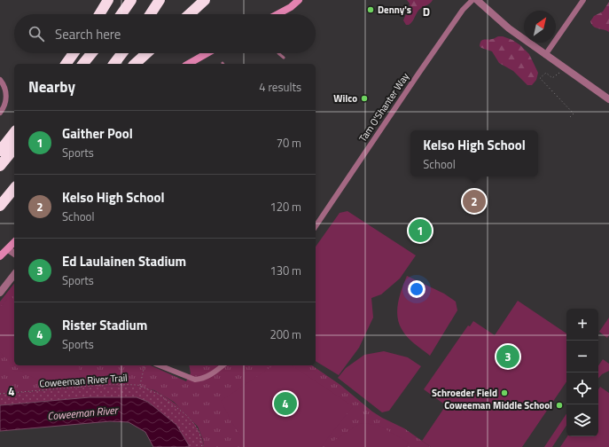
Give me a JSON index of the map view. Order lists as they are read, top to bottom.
{
  "streets": {
    "street": ["Tam O'Shanter Way"],
    "path": ["Coweeman River Trail"]
  },
  "water": ["Coweeman River"],
  "places": [
    "Denny's",
    "Wilco",
    "Schroeder Field",
    "Coweeman Middle School"
  ],
  "north": "top right",
  "page": {
    "search": "Search here",
    "heading": ["Nearby", "4 results"],
    "list": [
      {
        "mark": "1",
        "name": "Gaither Pool",
        "note": "Sports",
        "value": "70 m"
      },
      {
        "mark": "2",
        "name": "Kelso High School",
        "note": "School",
        "value": "120 m"
      },
      {
        "mark": "3",
        "name": "Ed Laulainen Stadium",
        "note": "Sports",
        "value": "130 m"
      },
      {
        "mark": "4",
        "name": "Rister Stadium",
        "note": "Sports",
        "value": "200 m"
      }
    ],
    "popup": ["Kelso High School", "School"],
    "pins": [
      "2",
      "1",
      "3",
      "4"
    ],
    "map_buttons": ["+", "−"]
  },
  "grid": {
    "columns": ["D"],
    "rows": ["4"]
  }
}
